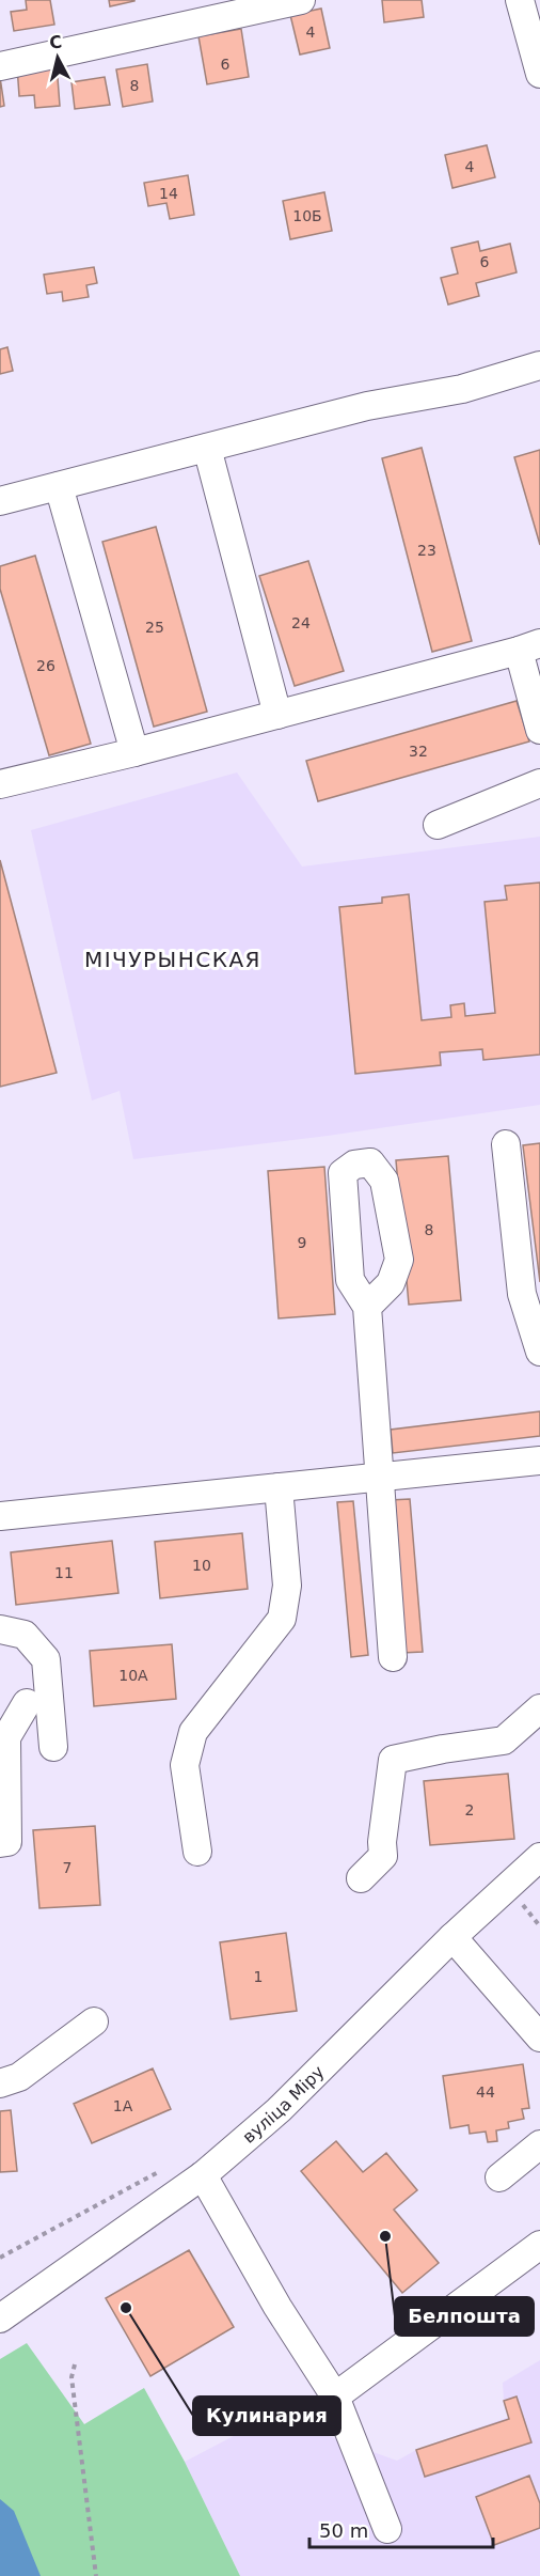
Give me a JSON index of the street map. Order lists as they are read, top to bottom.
{
  "streets": {
    "street": ["вуліца Міру"]
  },
  "districts": ["МІЧУРЫНСКАЯ"],
  "places": ["Белпошта", "Кулинария"],
  "house_numbers": [
    "4",
    "6",
    "8",
    "4",
    "14",
    "10Б",
    "6",
    "23",
    "24",
    "25",
    "26",
    "32",
    "8",
    "9",
    "10",
    "11",
    "10А",
    "2",
    "7",
    "1",
    "44",
    "1А"
  ],
  "scale_bar": "50 m",
  "north": "top"
}
